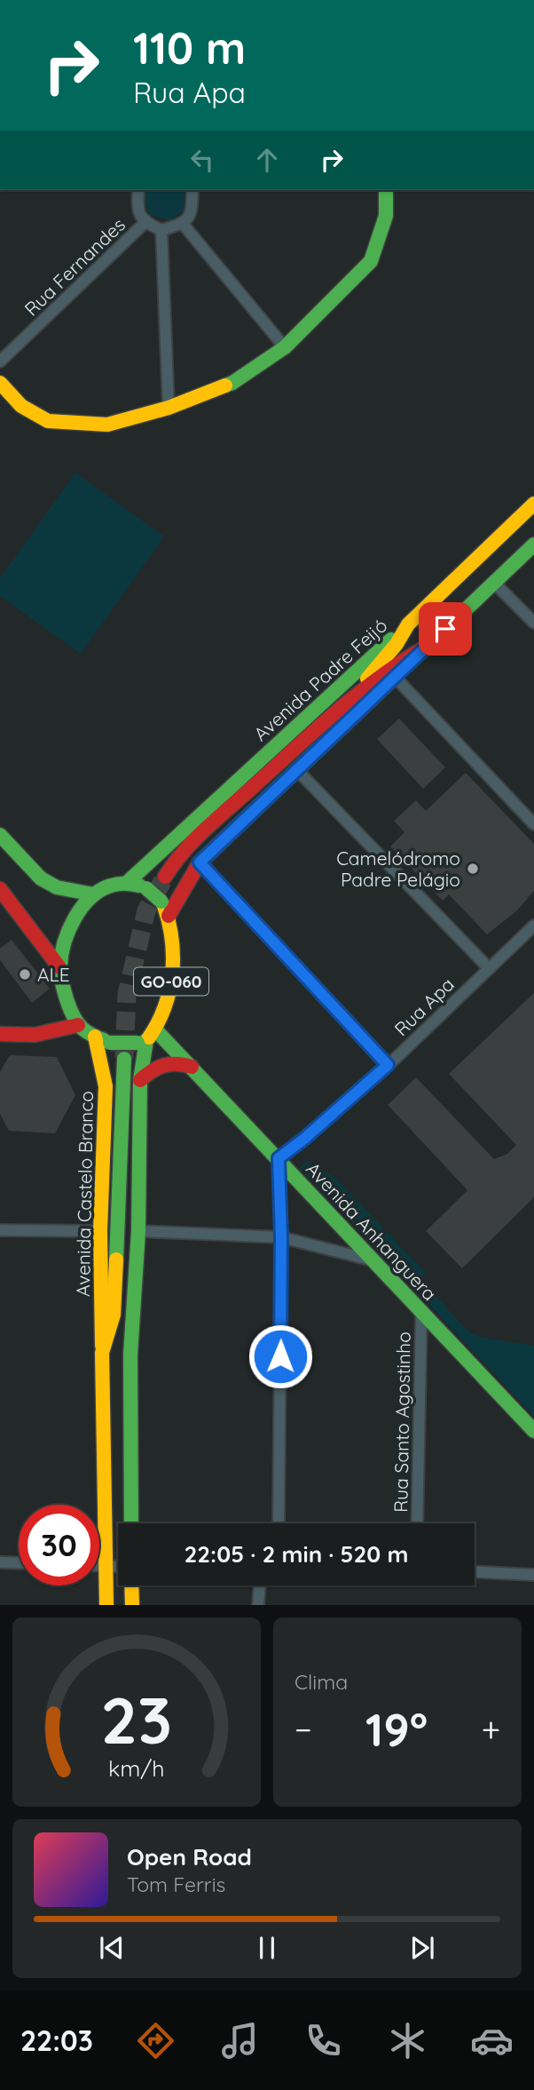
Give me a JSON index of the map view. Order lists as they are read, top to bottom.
{
  "streets": {
    "main road": [
      "Avenida Padre Feijó",
      "GO-060",
      "Avenida Castelo Branco",
      "Avenida Anhanguera"
    ],
    "street": ["Rua Fernandes", "Rua Apa", "Rua Santo Agostinho"]
  },
  "crossings": [
    ["Avenida Padre Feijó", "GO-060"],
    ["Avenida Padre Feijó", "Avenida Castelo Branco"],
    ["Avenida Padre Feijó", "Avenida Anhanguera"],
    ["GO-060", "Avenida Castelo Branco"],
    ["GO-060", "Avenida Anhanguera"],
    ["Rua Apa", "Avenida Anhanguera"],
    ["Avenida Castelo Branco", "Avenida Anhanguera"],
    ["Avenida Anhanguera", "Rua Santo Agostinho"]
  ],
  "places": ["Camelódromo Padre Pelágio", "ALE"],
  "page": {
    "turn": ["110 m", "Rua Apa"],
    "limit": "30",
    "trip": "22:05 · 2 min · 520 m",
    "tile": "Clima",
    "heat": ["−", "19°", "+"],
    "song": ["Open Road", "Tom Ferris"],
    "tabs": "22:03",
    "gauge": ["23", "km/h"]
  }
}
